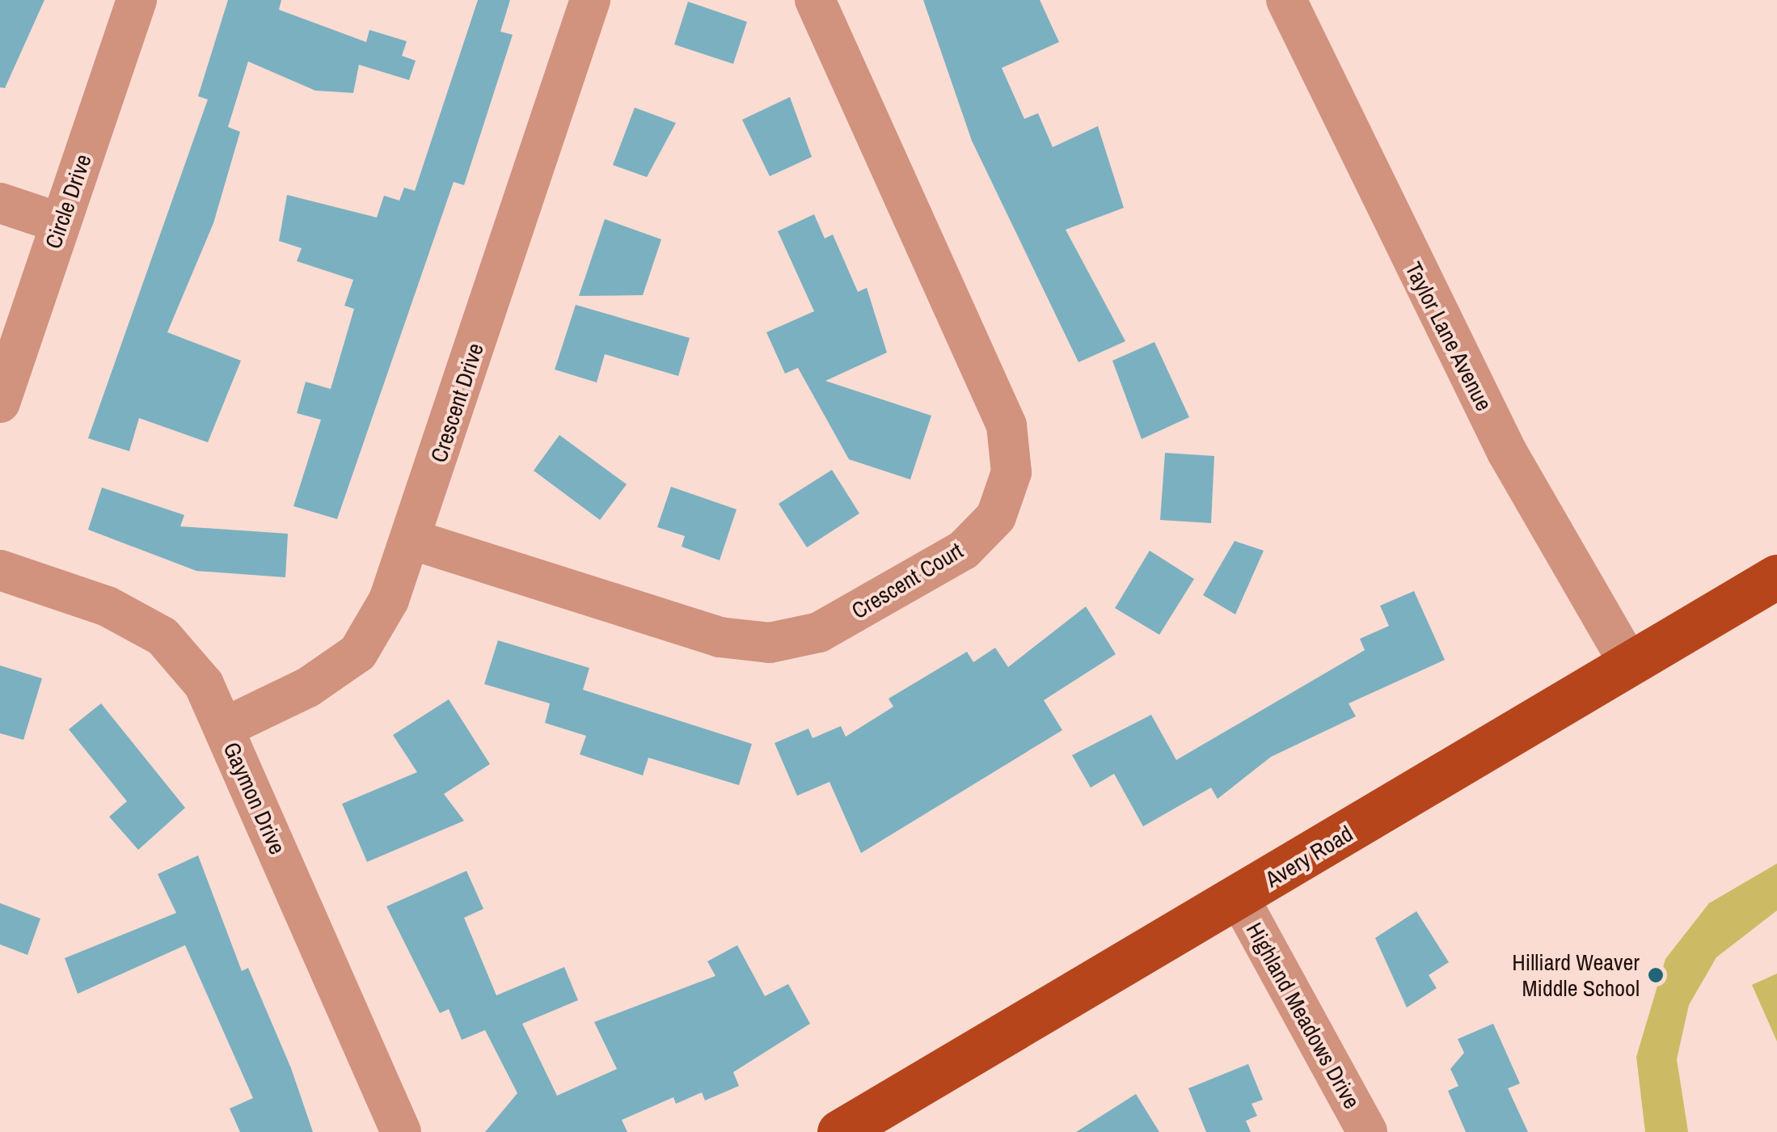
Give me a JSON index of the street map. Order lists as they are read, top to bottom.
{
  "streets": {
    "main road": ["Avery Road"],
    "street": [
      "Circle Drive",
      "Taylor Lane Avenue",
      "Crescent Drive",
      "Crescent Court",
      "Gaymon Drive",
      "Highland Meadows Drive"
    ]
  },
  "crossings": [
    ["Taylor Lane Avenue", "Avery Road"],
    ["Crescent Drive", "Crescent Court"],
    ["Crescent Drive", "Gaymon Drive"],
    ["Avery Road", "Highland Meadows Drive"]
  ],
  "places": ["Hilliard Weaver Middle School"]
}
